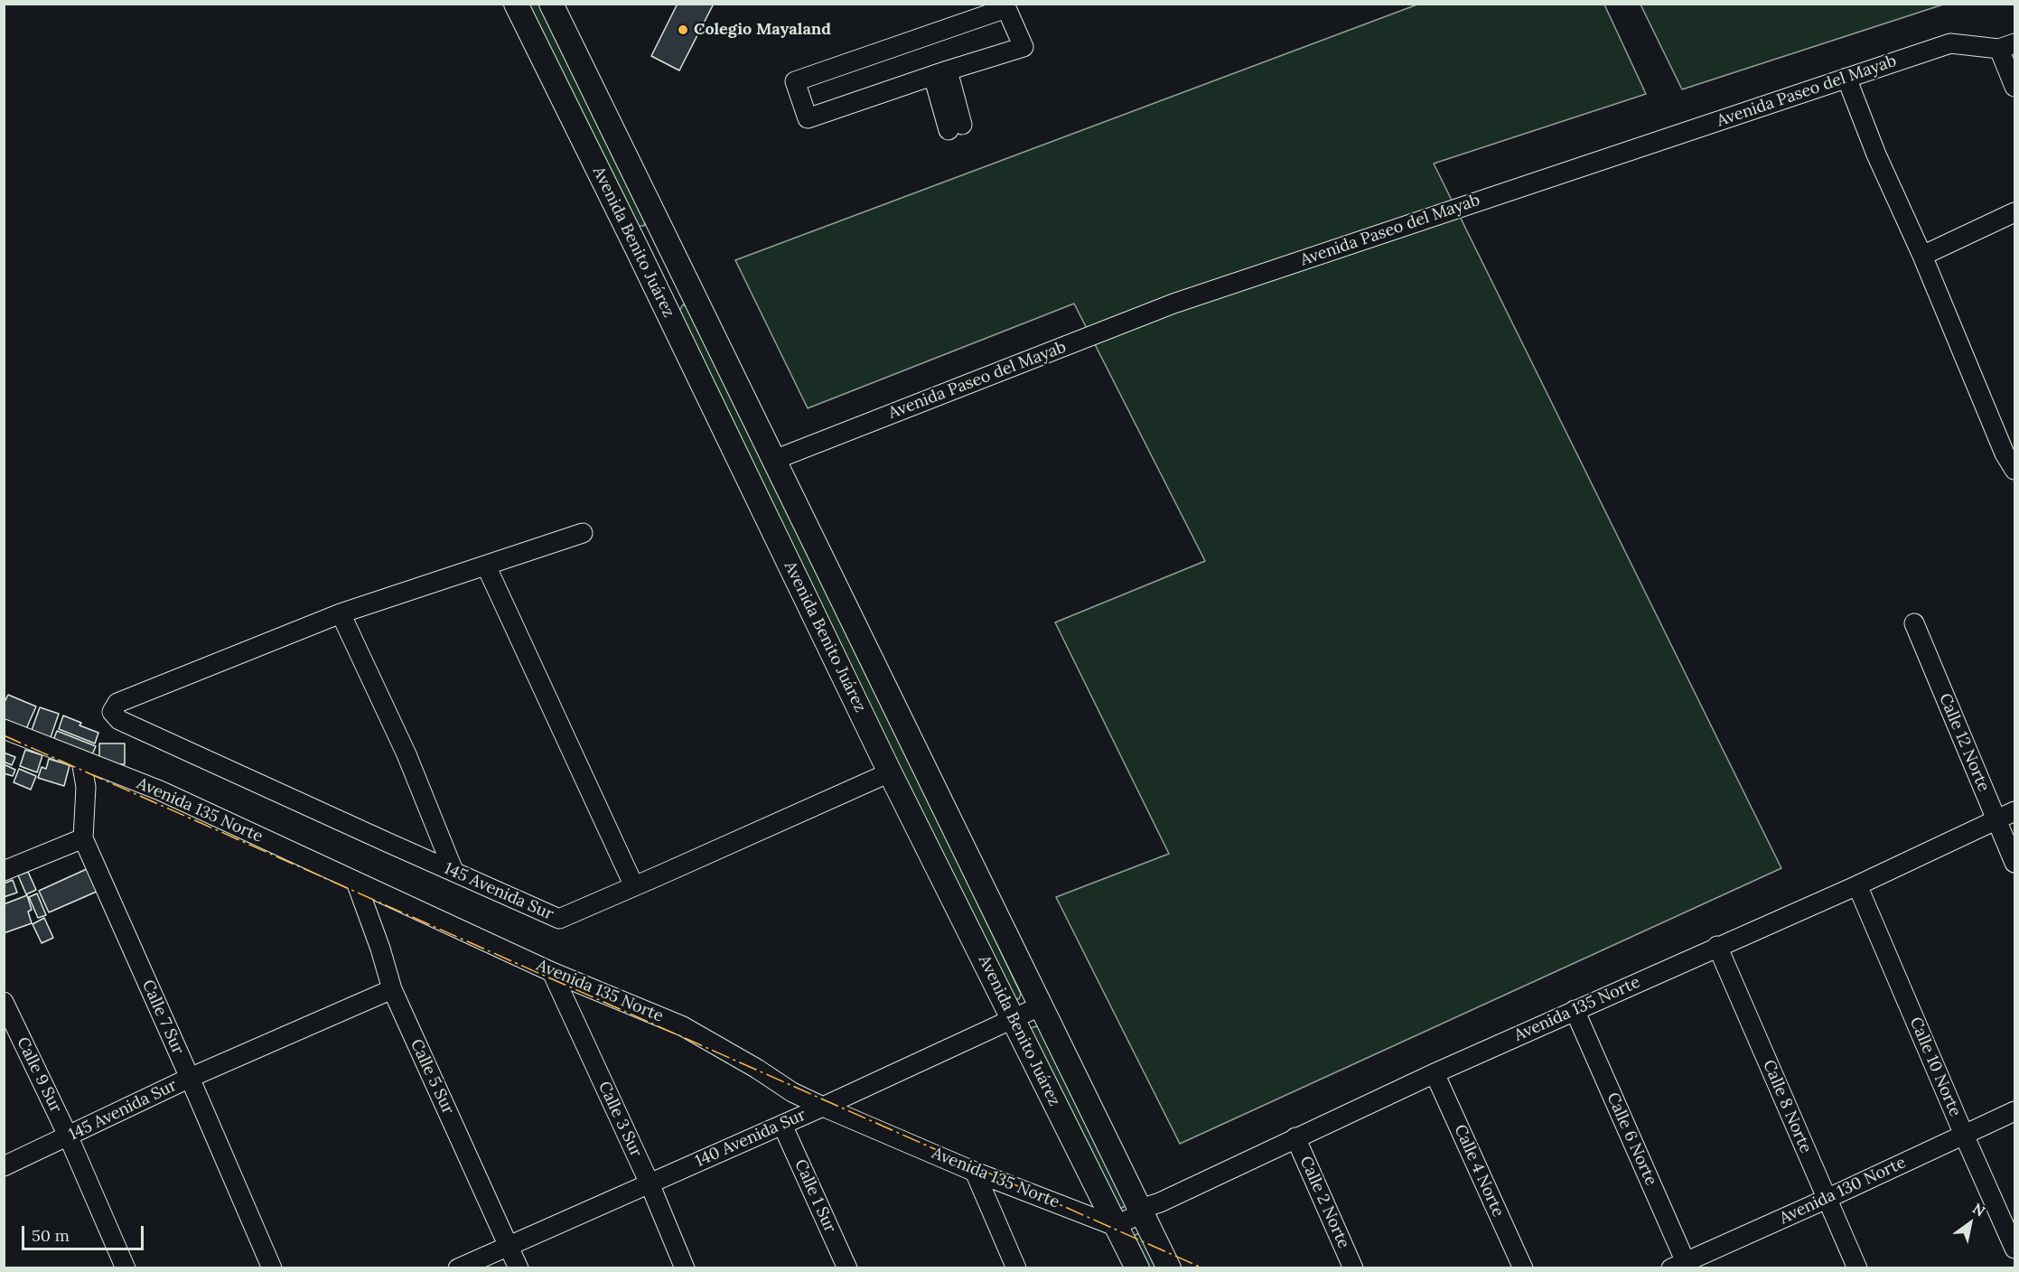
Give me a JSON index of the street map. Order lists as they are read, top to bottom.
{
  "streets": {
    "main road": ["Avenida Benito Juárez"],
    "street": [
      "Avenida Paseo del Mayab",
      "Calle 12 Norte",
      "Avenida 135 Norte",
      "145 Avenida Sur",
      "Calle 7 Sur",
      "Calle 10 Norte",
      "Calle 9 Sur",
      "Calle 5 Sur",
      "Calle 8 Norte",
      "Calle 3 Sur",
      "140 Avenida Sur",
      "Calle 6 Norte",
      "Calle 4 Norte",
      "Avenida 130 Norte",
      "Calle 1 Sur",
      "Calle 2 Norte"
    ]
  },
  "crossings": [
    ["Avenida Paseo del Mayab", "Avenida Benito Juárez"],
    ["Avenida Benito Juárez", "Avenida 135 Norte"],
    ["Avenida Benito Juárez", "145 Avenida Sur"],
    ["Avenida Benito Juárez", "140 Avenida Sur"],
    ["Calle 12 Norte", "Avenida 135 Norte"],
    ["Avenida 135 Norte", "Calle 7 Sur"],
    ["Avenida 135 Norte", "Calle 10 Norte"],
    ["Avenida 135 Norte", "Calle 5 Sur"],
    ["Avenida 135 Norte", "Calle 8 Norte"],
    ["Avenida 135 Norte", "Calle 3 Sur"],
    ["Avenida 135 Norte", "140 Avenida Sur"],
    ["Avenida 135 Norte", "Calle 6 Norte"],
    ["Avenida 135 Norte", "Calle 4 Norte"],
    ["Avenida 135 Norte", "Calle 2 Norte"],
    ["145 Avenida Sur", "Calle 7 Sur"],
    ["145 Avenida Sur", "Calle 9 Sur"],
    ["145 Avenida Sur", "Calle 5 Sur"],
    ["Calle 10 Norte", "Avenida 130 Norte"],
    ["Calle 5 Sur", "140 Avenida Sur"],
    ["Calle 8 Norte", "Avenida 130 Norte"],
    ["Calle 3 Sur", "140 Avenida Sur"],
    ["140 Avenida Sur", "Calle 1 Sur"],
    ["Calle 6 Norte", "Avenida 130 Norte"]
  ],
  "places": ["Colegio Mayaland"],
  "scale_bar": "50 m",
  "north": "top right"
}
